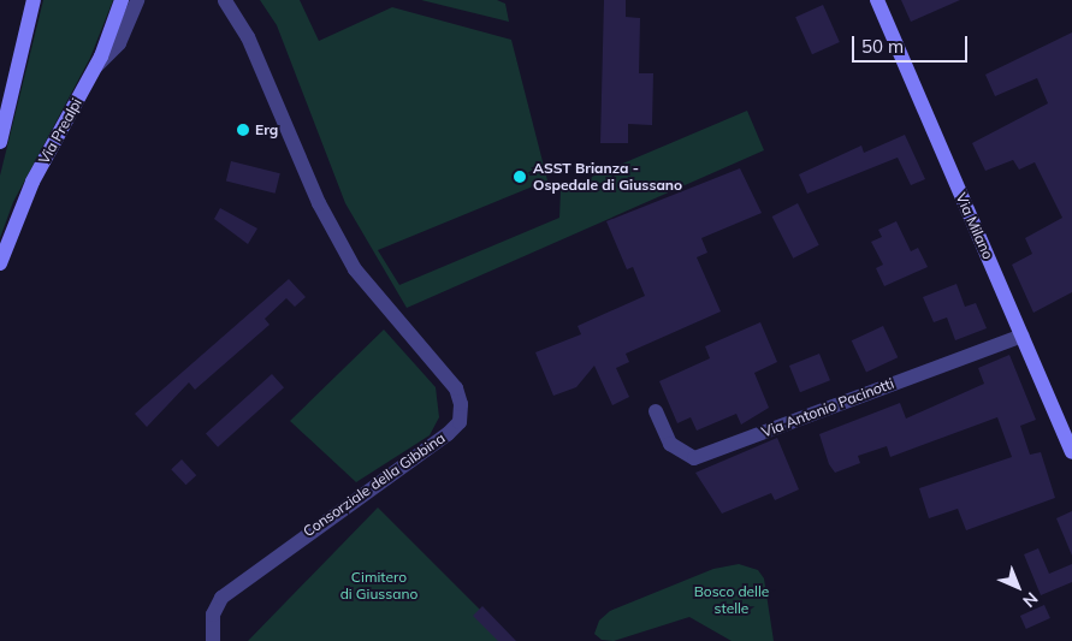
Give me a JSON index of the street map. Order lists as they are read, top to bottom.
{
  "streets": {
    "street": [
      "Via Prealpi",
      "Via Milano",
      "Via Antonio Pacinotti",
      "Consorziale della Gibbina"
    ]
  },
  "crossings": [
    ["Via Milano", "Via Antonio Pacinotti"]
  ],
  "parks": ["Cimitero di Giussano", "Bosco delle stelle"],
  "places": ["Erg", "ASST Brianza - Ospedale di Giussano"],
  "scale_bar": "50 m",
  "north": "bottom right"
}
